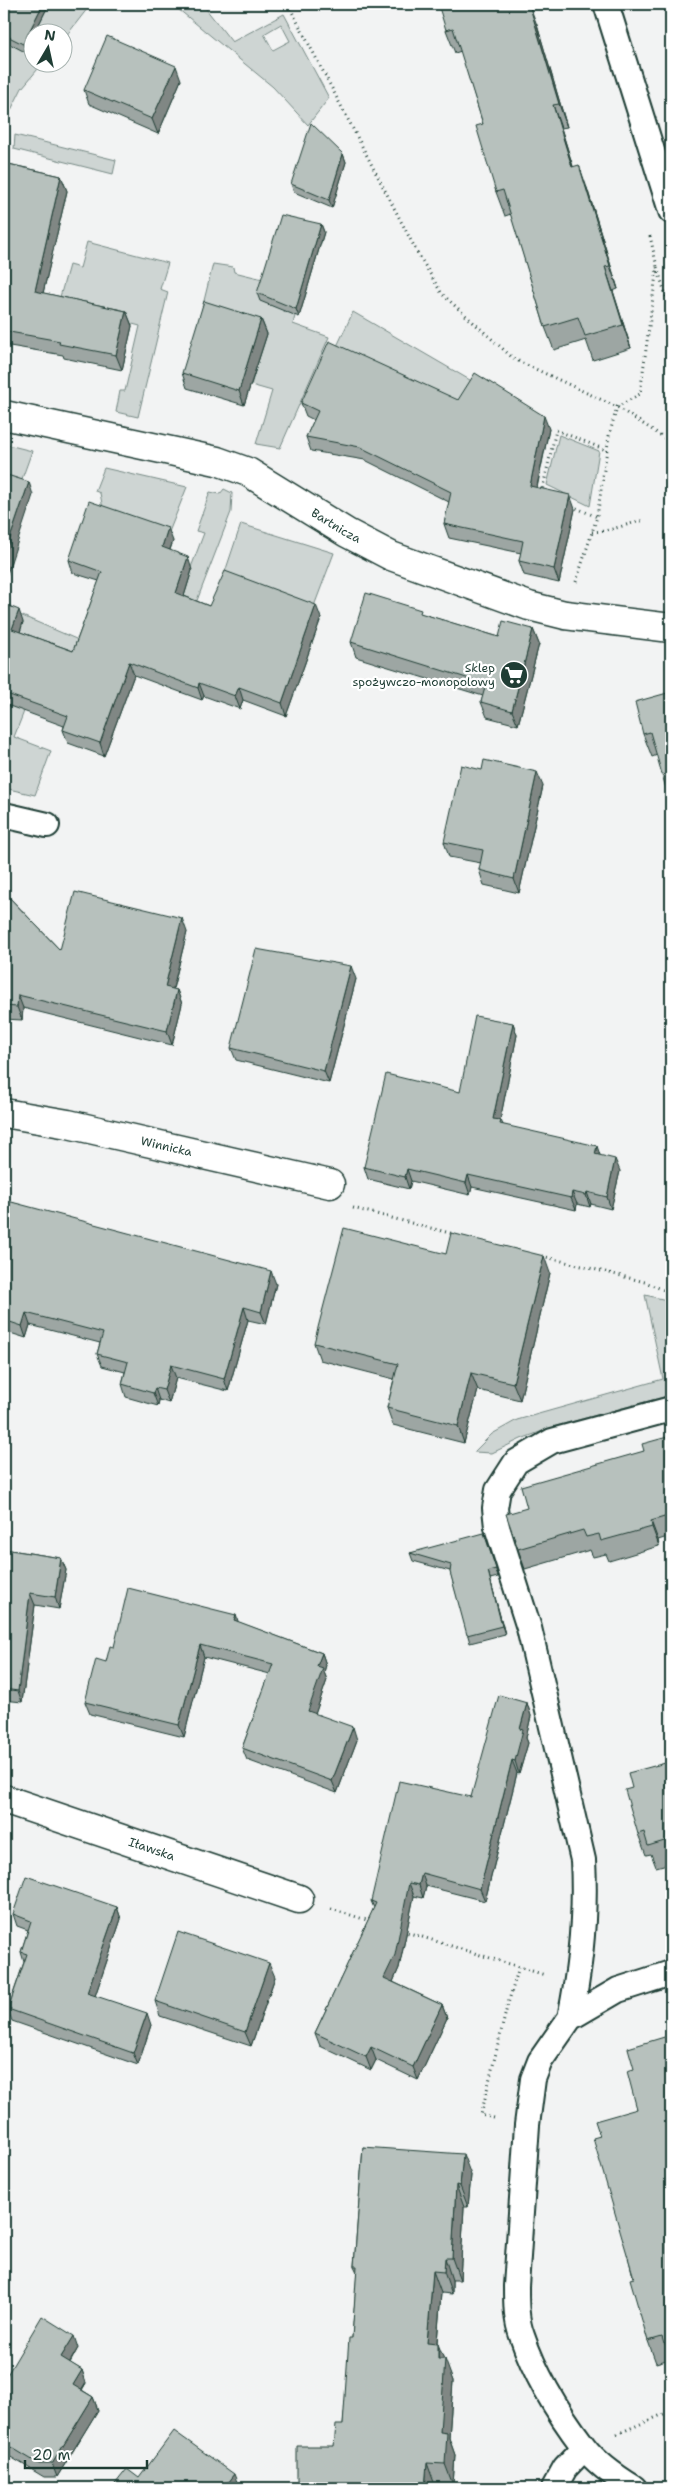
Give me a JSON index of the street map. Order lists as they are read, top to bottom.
{
  "streets": {
    "street": ["Bartnicza", "Winnicka", "Iławska"]
  },
  "places": {
    "supermarket": ["Sklep spożywczo-monopolowy"]
  },
  "scale_bar": "20 m",
  "north": "top"
}
